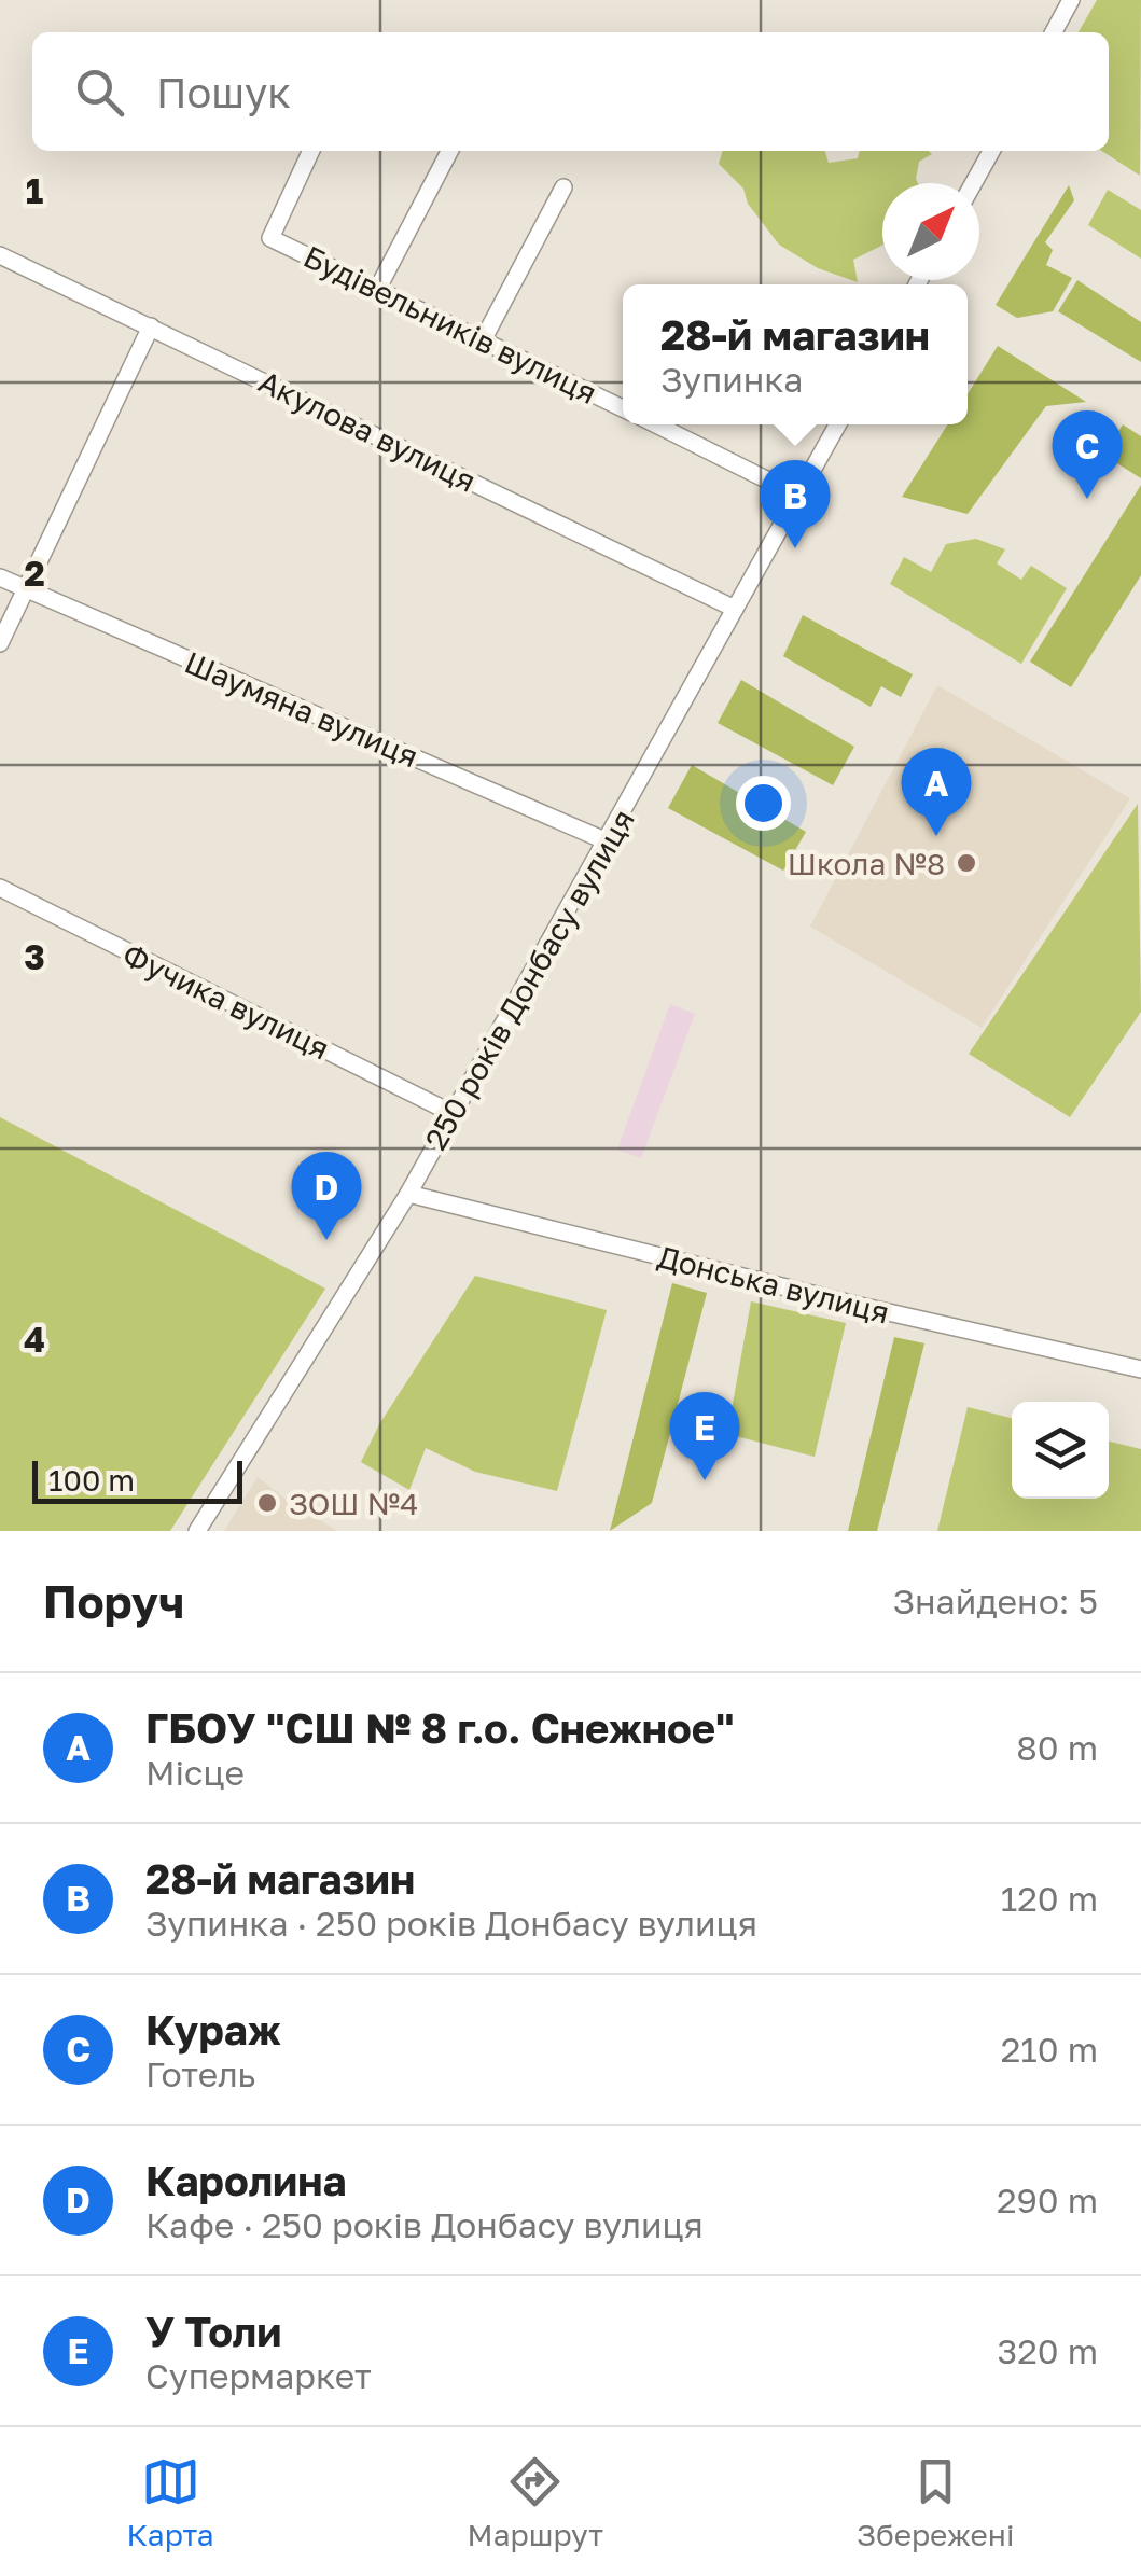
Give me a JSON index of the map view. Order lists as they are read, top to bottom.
{
  "streets": {
    "street": [
      "Будівельників вулиця",
      "Акулова вулиця",
      "Шаумяна вулиця",
      "250 років Донбасу вулиця",
      "Фучика вулиця",
      "Донська вулиця"
    ]
  },
  "crossings": [
    ["Акулова вулиця", "250 років Донбасу вулиця"],
    ["Шаумяна вулиця", "250 років Донбасу вулиця"],
    ["250 років Донбасу вулиця", "Фучика вулиця"],
    ["250 років Донбасу вулиця", "Донська вулиця"]
  ],
  "places": ["Школа №8", "ЗОШ №4"],
  "scale_bar": "100 m",
  "north": "top right",
  "page": {
    "search": "Пошук",
    "popup": ["28-й магазин", "Зупинка"],
    "pins": [
      "C",
      "B",
      "A",
      "D",
      "E"
    ],
    "scale": "100 m",
    "heading": ["Поруч", "Знайдено: 5"],
    "list": [
      {
        "mark": "A",
        "name": "ГБОУ \"СШ № 8 г.о. Снежное\"",
        "note": "Місце",
        "value": "80 m"
      },
      {
        "mark": "B",
        "name": "28-й магазин",
        "note": "Зупинка · 250 років Донбасу вулиця",
        "value": "120 m"
      },
      {
        "mark": "C",
        "name": "Кураж",
        "note": "Готель",
        "value": "210 m"
      },
      {
        "mark": "D",
        "name": "Каролина",
        "note": "Кафе · 250 років Донбасу вулиця",
        "value": "290 m"
      },
      {
        "mark": "E",
        "name": "У Толи",
        "note": "Супермаркет",
        "value": "320 m"
      }
    ],
    "nav": ["Карта", "Маршрут", "Збережені"]
  },
  "grid": {
    "rows": [
      "1",
      "2",
      "3",
      "4"
    ]
  }
}
